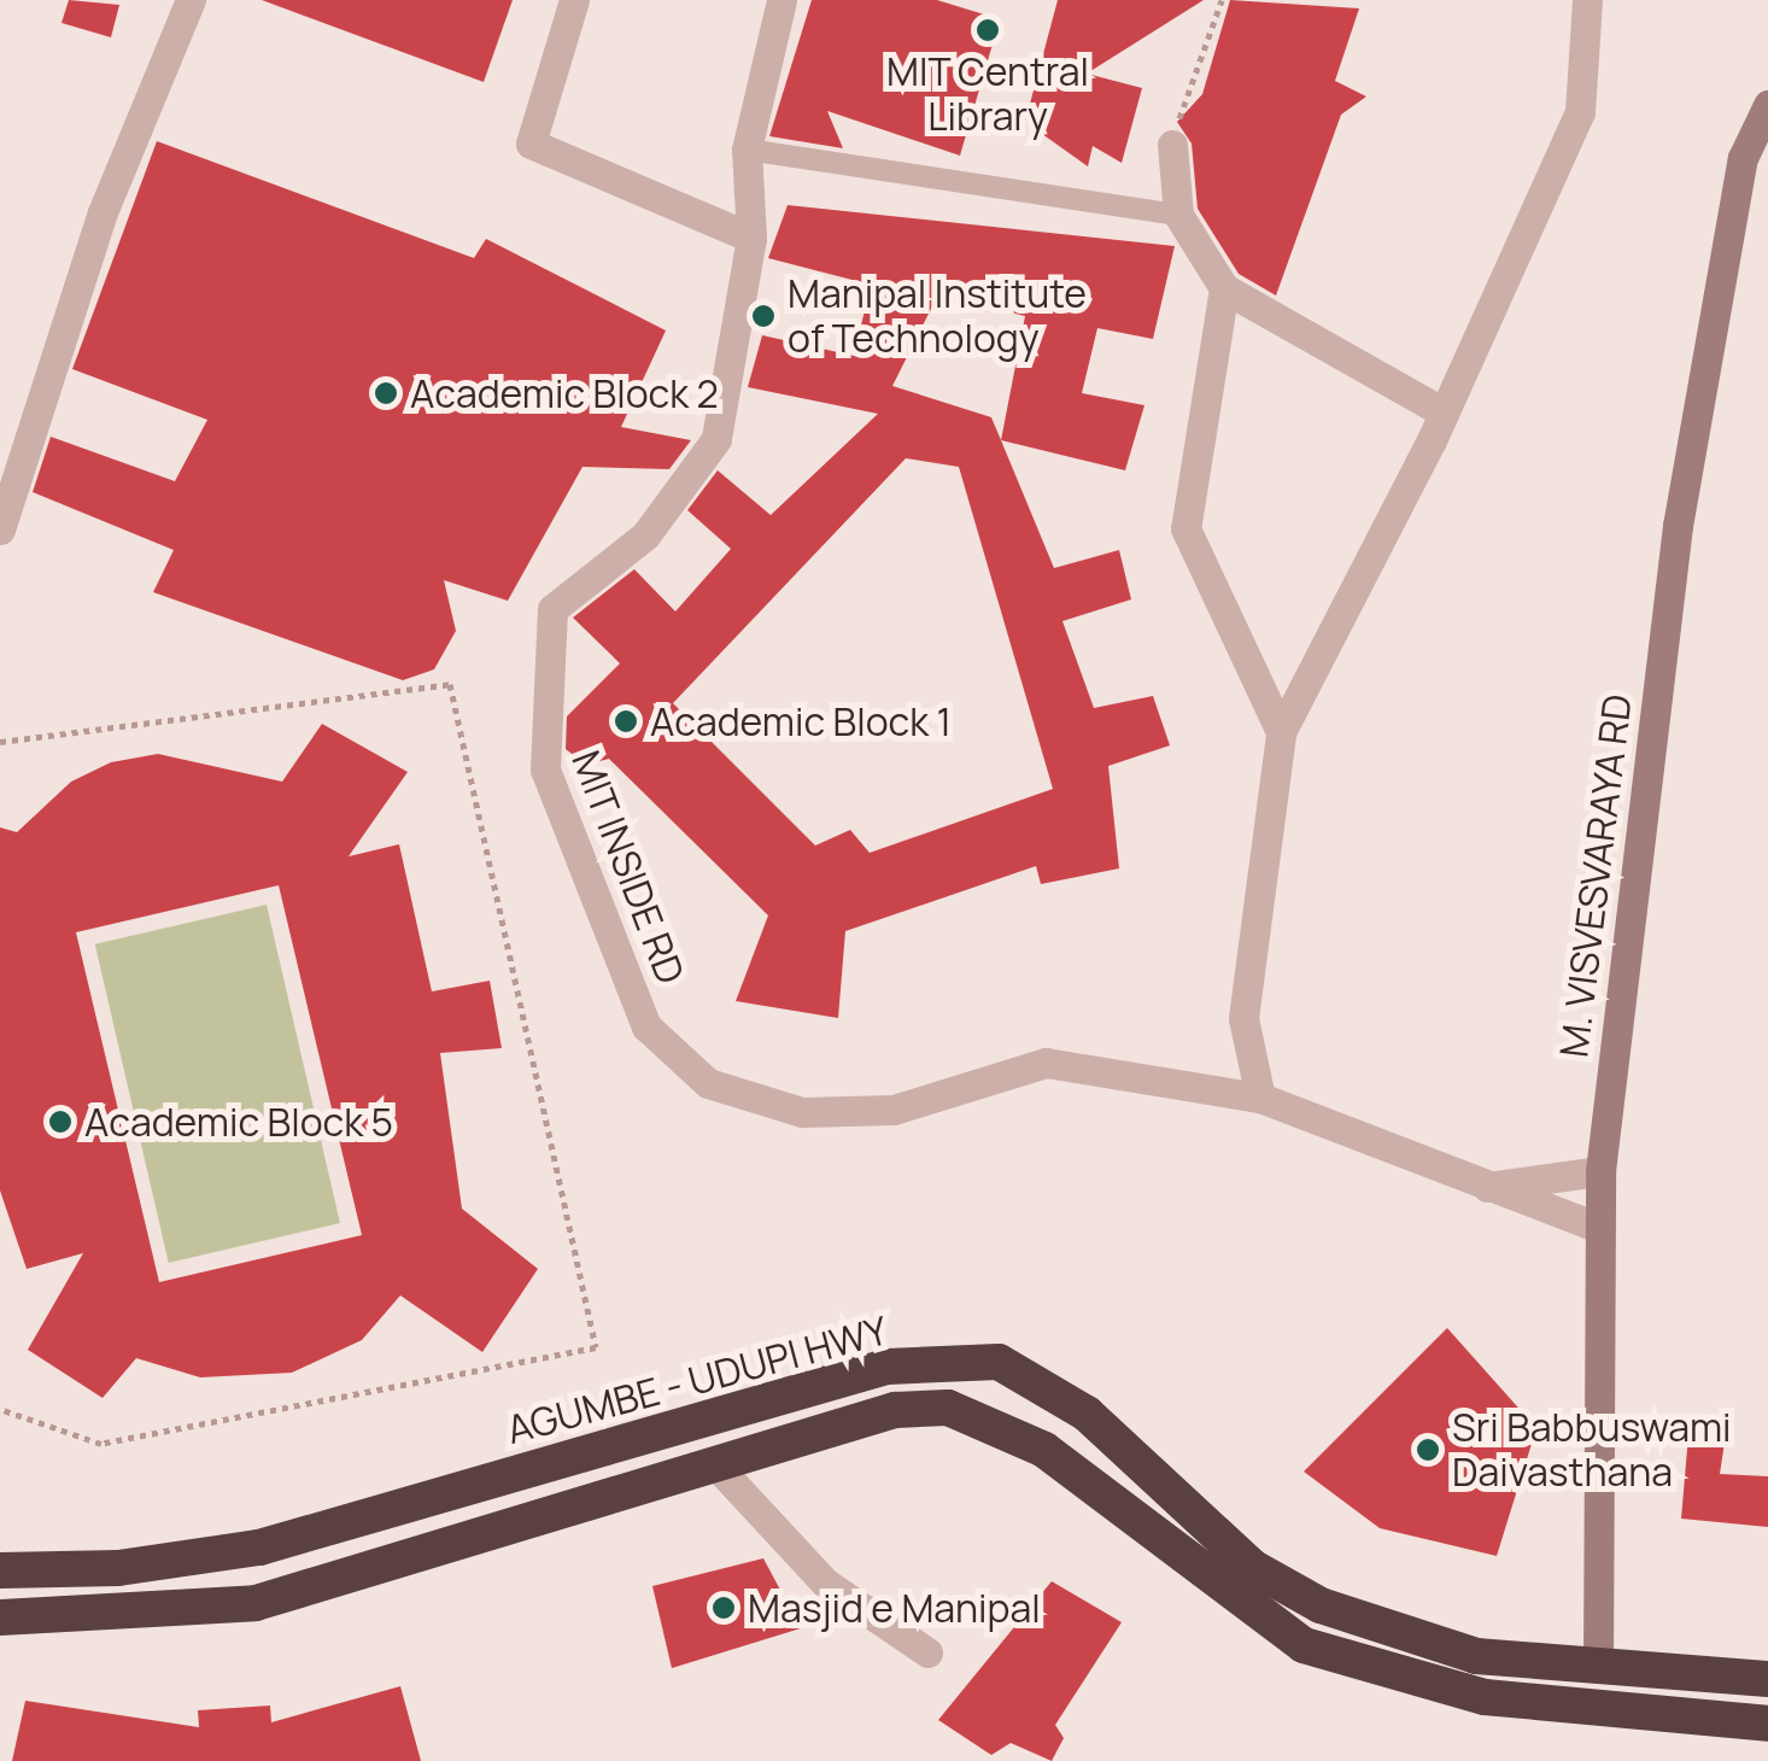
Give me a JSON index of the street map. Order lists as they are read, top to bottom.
{
  "streets": {
    "highway": ["AGUMBE - UDUPI HWY"],
    "street": ["MIT INSIDE RD", "M. VISVESVARAYA RD"]
  },
  "crossings": [
    ["MIT INSIDE RD", "M. VISVESVARAYA RD"],
    ["M. VISVESVARAYA RD", "AGUMBE - UDUPI HWY"]
  ],
  "places": [
    "MIT Central Library",
    "Manipal Institute of Technology",
    "Academic Block 2",
    "Academic Block 1",
    "Academic Block 5",
    "Sri Babbuswami Daivasthana",
    "Masjid e Manipal"
  ]
}
